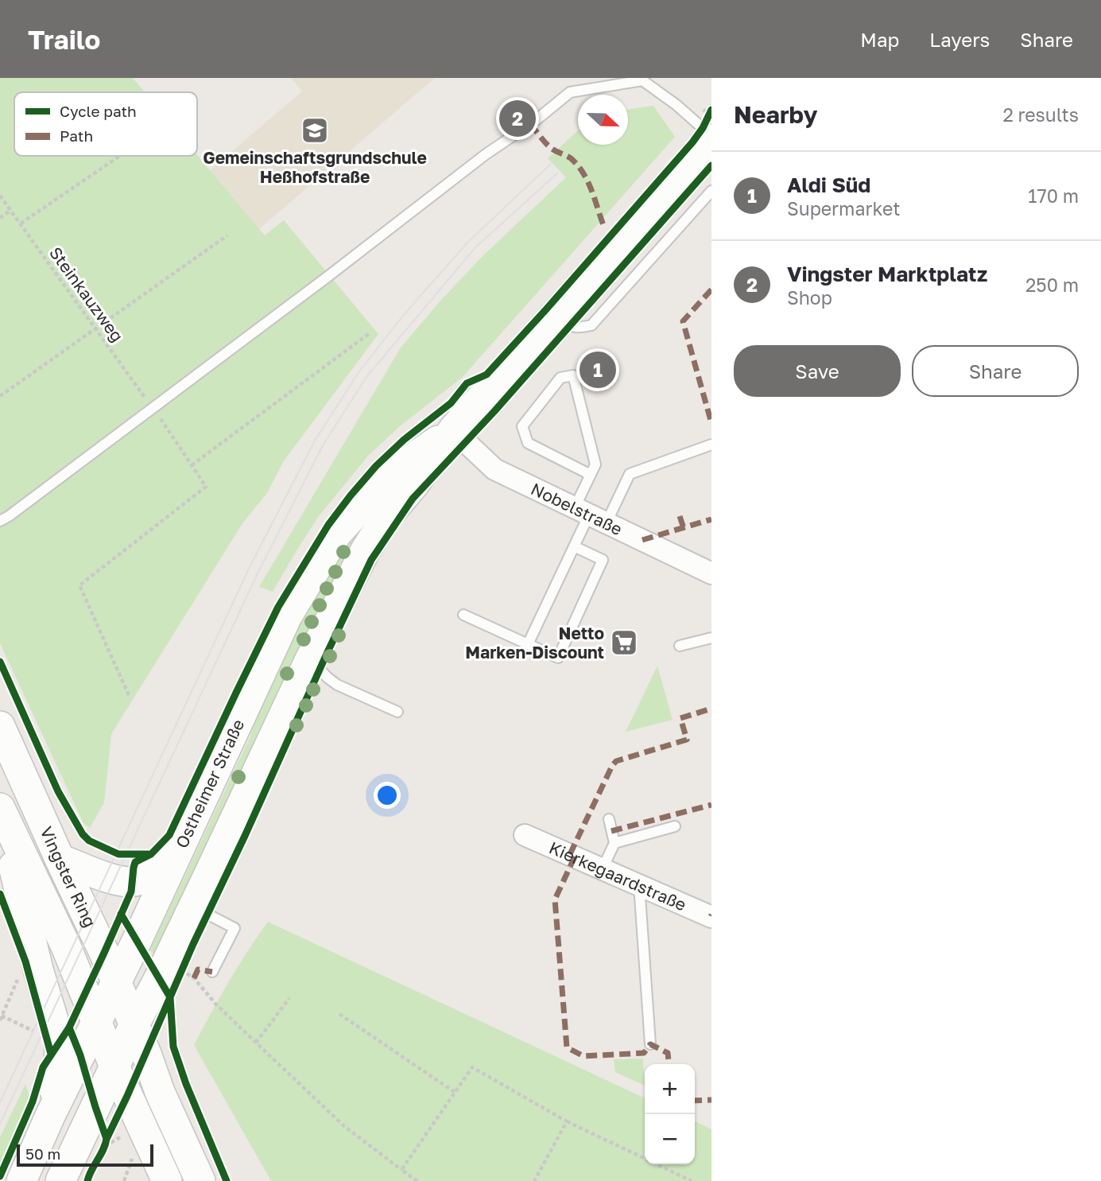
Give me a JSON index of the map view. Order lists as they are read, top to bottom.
{
  "streets": {
    "main road": ["Ostheimer Straße", "Vingster Ring"],
    "street": ["Nobelstraße", "Kierkegaardstraße"],
    "path": ["Steinkauzweg"]
  },
  "crossings": [
    ["Nobelstraße", "Ostheimer Straße"],
    ["Ostheimer Straße", "Vingster Ring"]
  ],
  "places": {
    "school or university": ["Gemeinschaftsgrundschule Heßhofstraße"],
    "supermarket": ["Netto Marken-Discount"]
  },
  "legend": ["Cycle path", "Path"],
  "scale_bar": "50 m",
  "north": "right",
  "page": {
    "header": "Trailo",
    "nav": ["Map", "Layers", "Share"],
    "heading": ["Nearby", "2 results"],
    "pins": ["2", "1"],
    "list": [
      {
        "mark": "1",
        "name": "Aldi Süd",
        "note": "Supermarket",
        "value": "170 m"
      },
      {
        "mark": "2",
        "name": "Vingster Marktplatz",
        "note": "Shop",
        "value": "250 m"
      }
    ],
    "buttons": ["Save", "Share"],
    "map_buttons": ["+", "−"],
    "scale": "50 m"
  }
}
